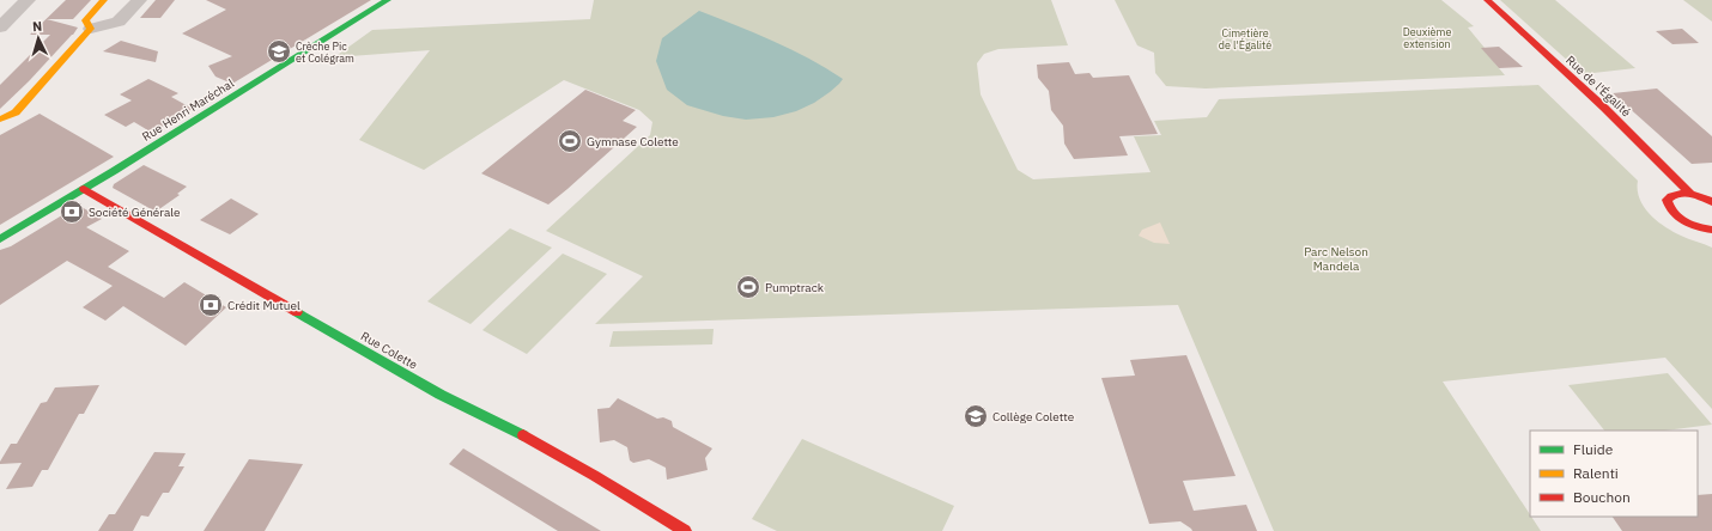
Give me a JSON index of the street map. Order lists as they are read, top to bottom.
{
  "streets": {
    "street": ["Rue de l'Égalité", "Rue Henri Maréchal", "Rue Colette"]
  },
  "crossings": [
    ["Rue Henri Maréchal", "Rue Colette"]
  ],
  "parks": ["Deuxième extension", "Cimetière de l'Égalité", "Parc Nelson Mandela"],
  "places": {
    "school or university": ["Crèche Pic et Colégram", "Collège Colette"],
    "sports": ["Gymnase Colette", "Pumptrack"],
    "bank": ["Société Générale", "Crédit Mutuel"]
  },
  "legend": ["Fluide", "Ralenti", "Bouchon"],
  "north": "top"
}
